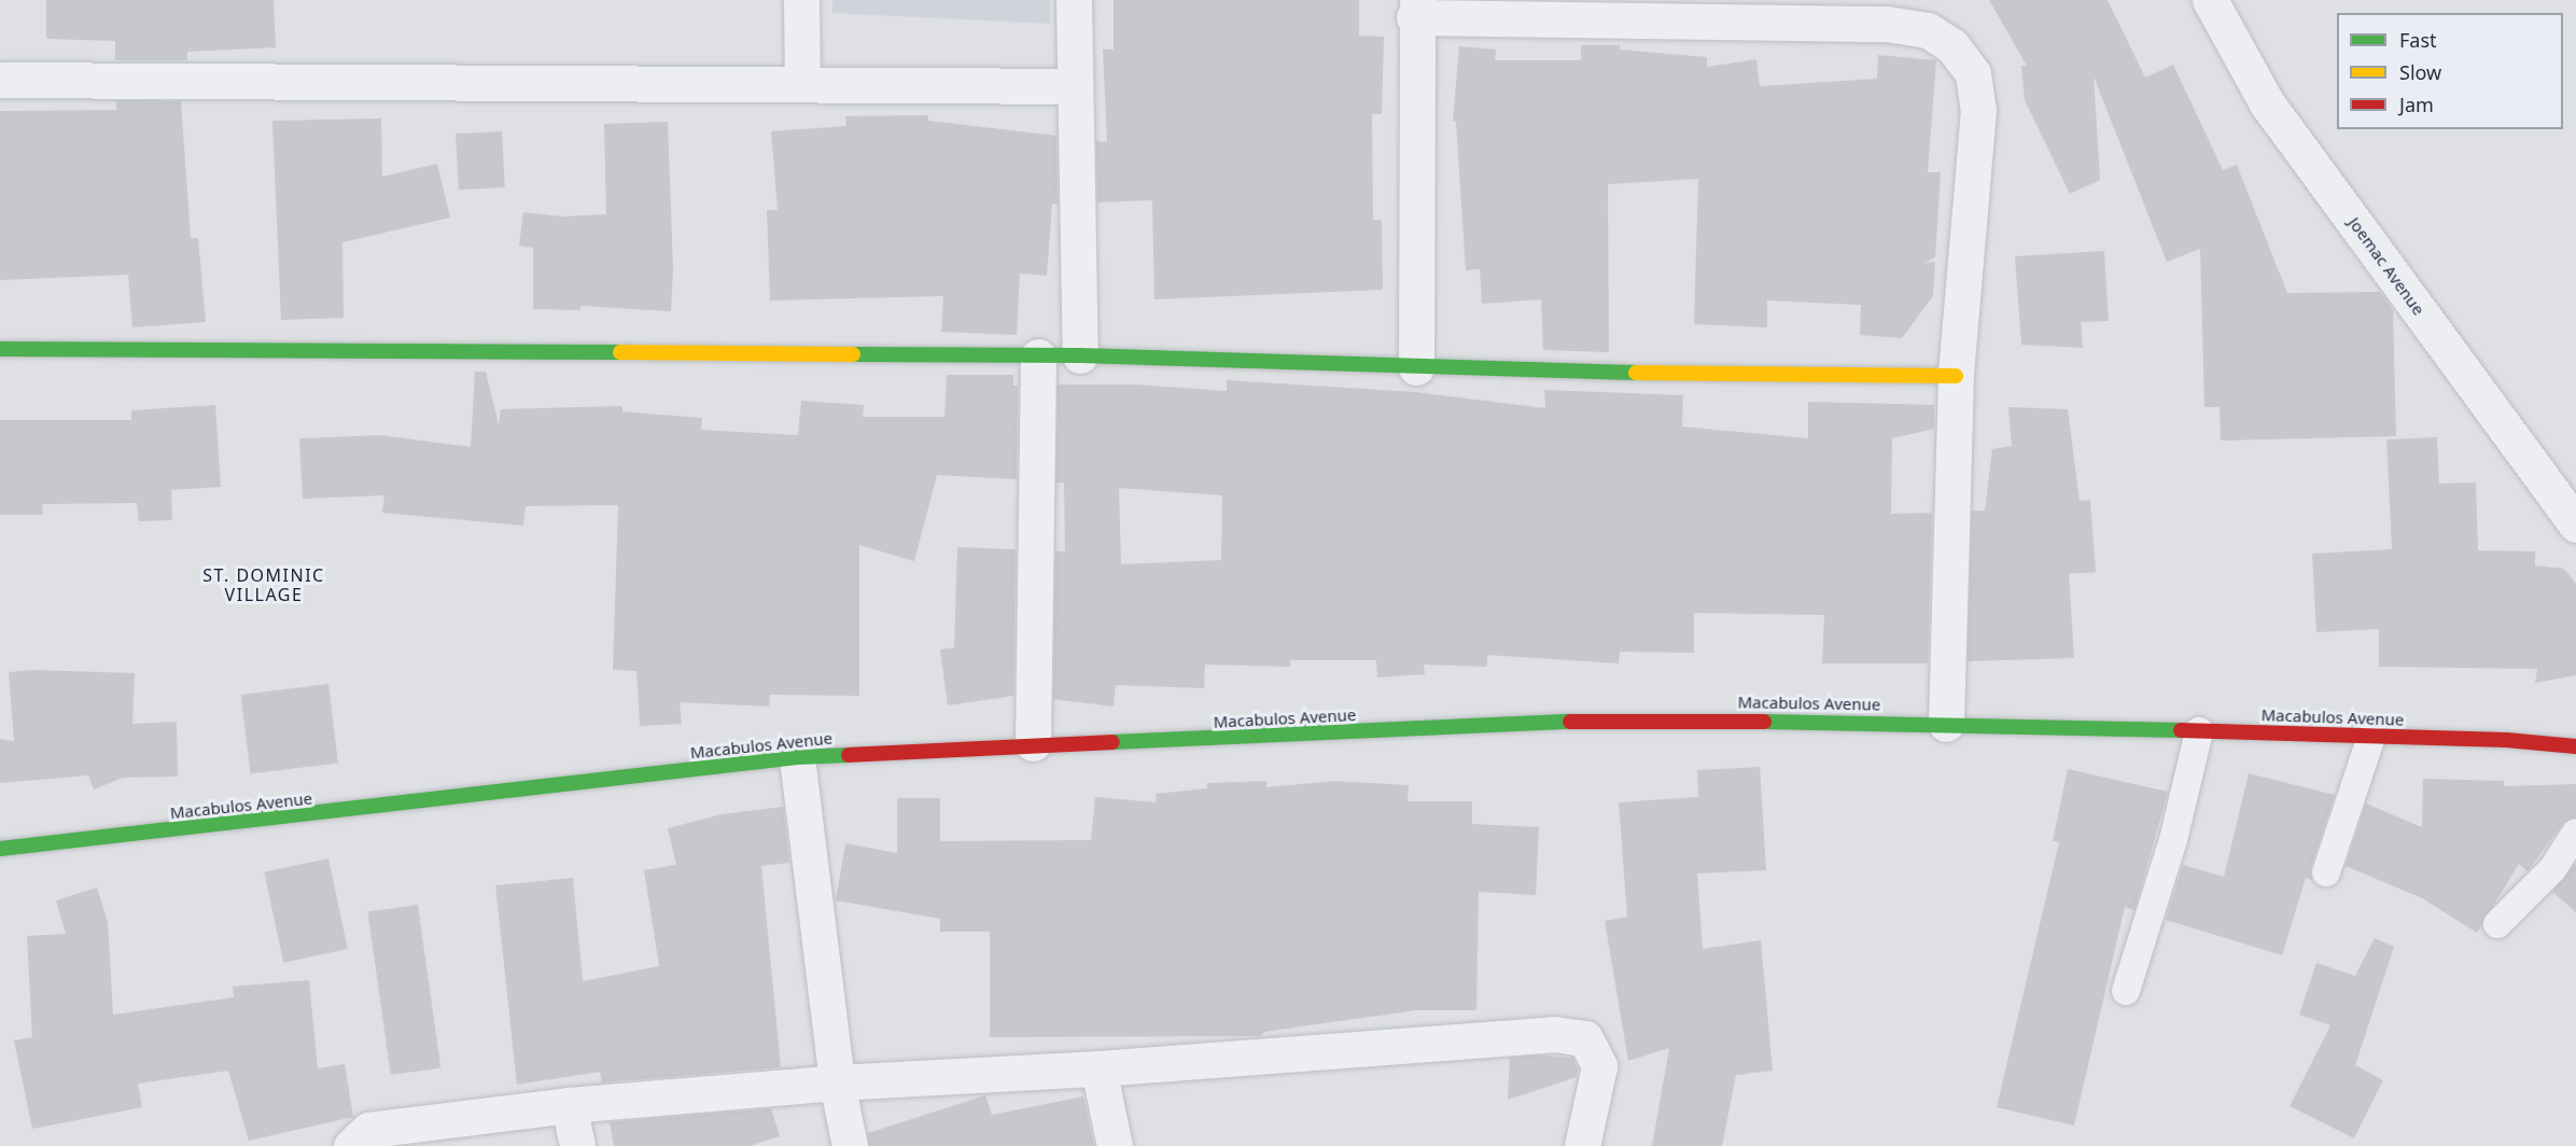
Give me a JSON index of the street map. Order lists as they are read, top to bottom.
{
  "streets": {
    "street": ["Joemac Avenue", "Macabulos Avenue"]
  },
  "districts": ["ST. DOMINIC VILLAGE"],
  "legend": ["Fast", "Slow", "Jam"]
}
